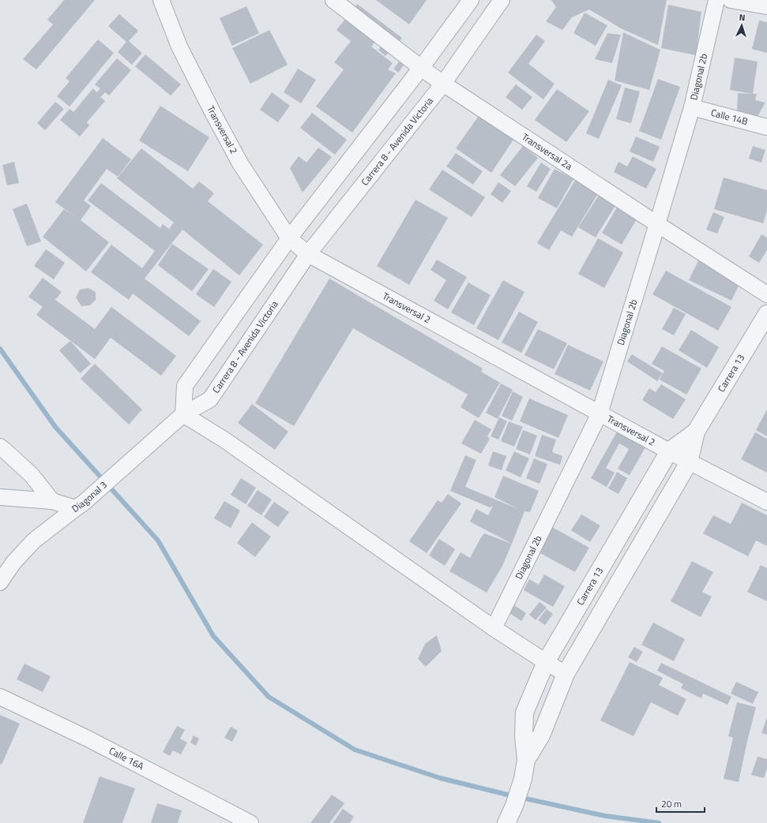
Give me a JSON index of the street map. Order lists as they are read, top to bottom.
{
  "streets": {
    "street": [
      "Diagonal 2b",
      "Calle 14B",
      "Transversal 2",
      "Carrera 8 - Avenida Victoria",
      "Transversal 2a",
      "Carrera 13",
      "Diagonal 3",
      "Calle 16A"
    ]
  },
  "crossings": [
    ["Diagonal 2b", "Calle 14B"],
    ["Diagonal 2b", "Transversal 2"],
    ["Diagonal 2b", "Transversal 2a"],
    ["Transversal 2", "Carrera 8 - Avenida Victoria"],
    ["Transversal 2", "Carrera 13"],
    ["Carrera 8 - Avenida Victoria", "Transversal 2a"],
    ["Carrera 8 - Avenida Victoria", "Diagonal 3"]
  ],
  "scale_bar": "20 m",
  "north": "top"
}
